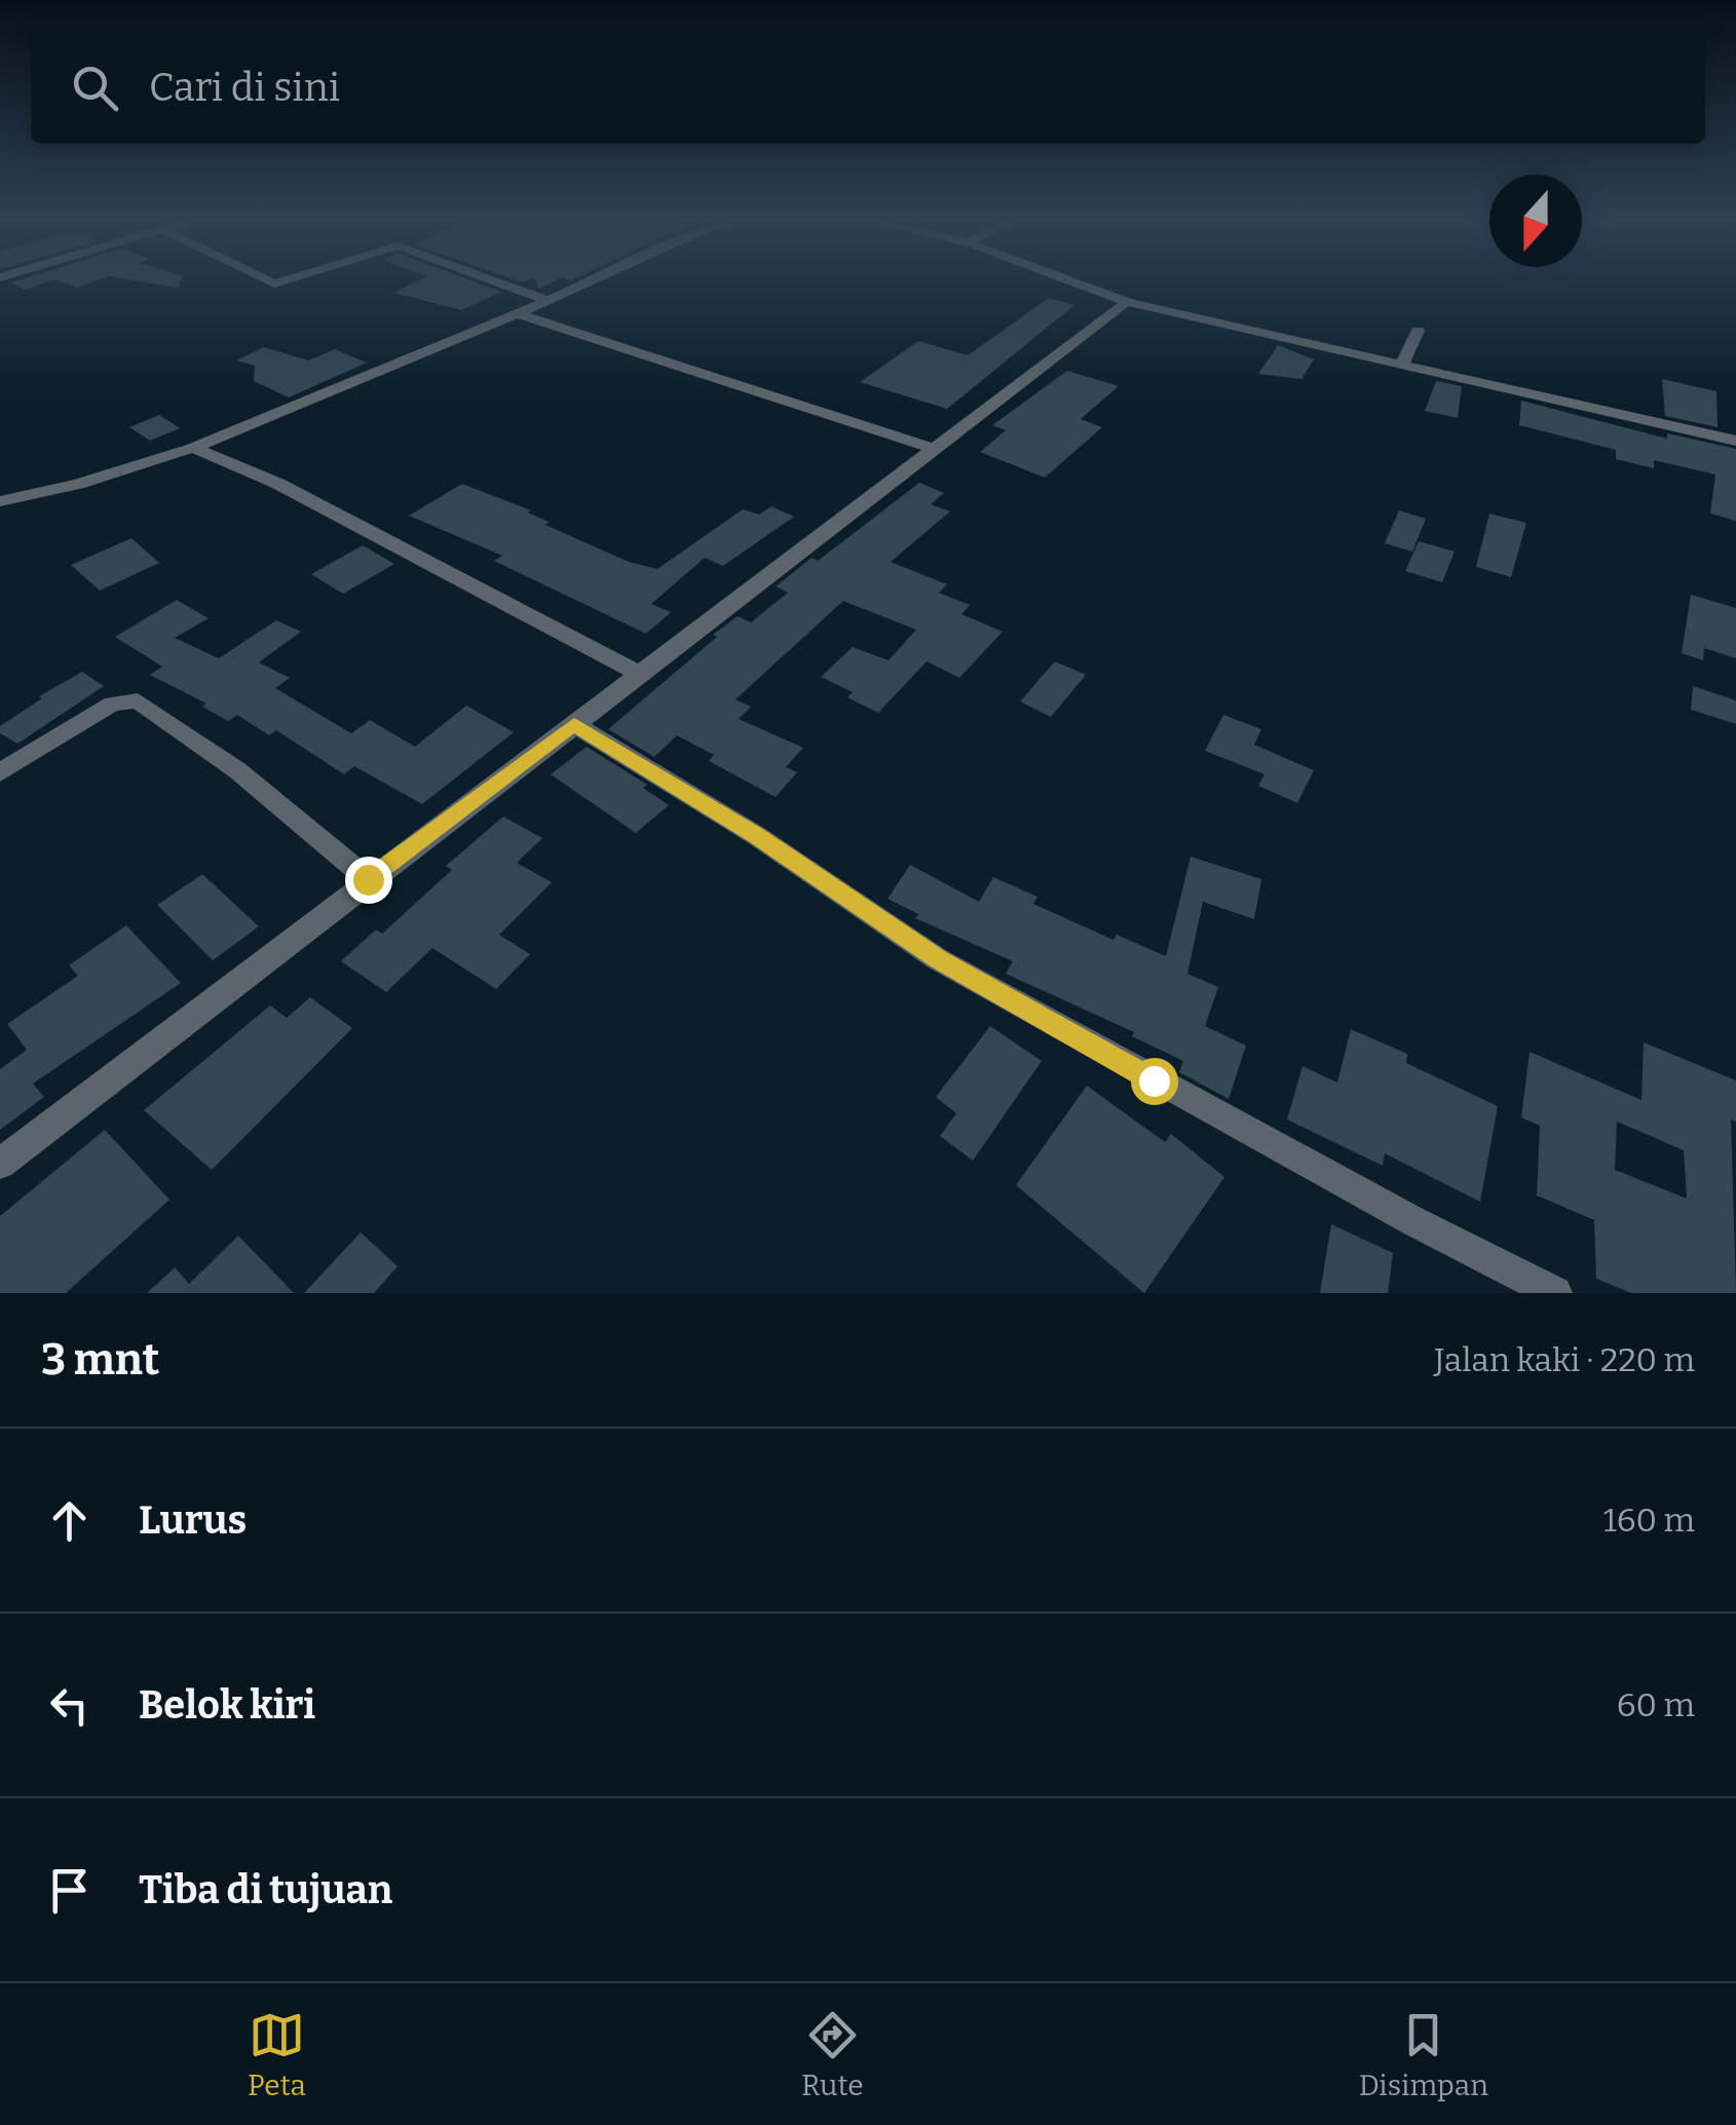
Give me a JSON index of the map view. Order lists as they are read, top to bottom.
{
  "north": "bottom",
  "page": {
    "search": "Cari di sini",
    "heading": ["3 mnt", "Jalan kaki · 220 m"],
    "list": [
      ["Lurus", "160 m"],
      ["Belok kiri", "60 m"],
      "Tiba di tujuan"
    ],
    "nav": ["Peta", "Rute", "Disimpan"]
  }
}
